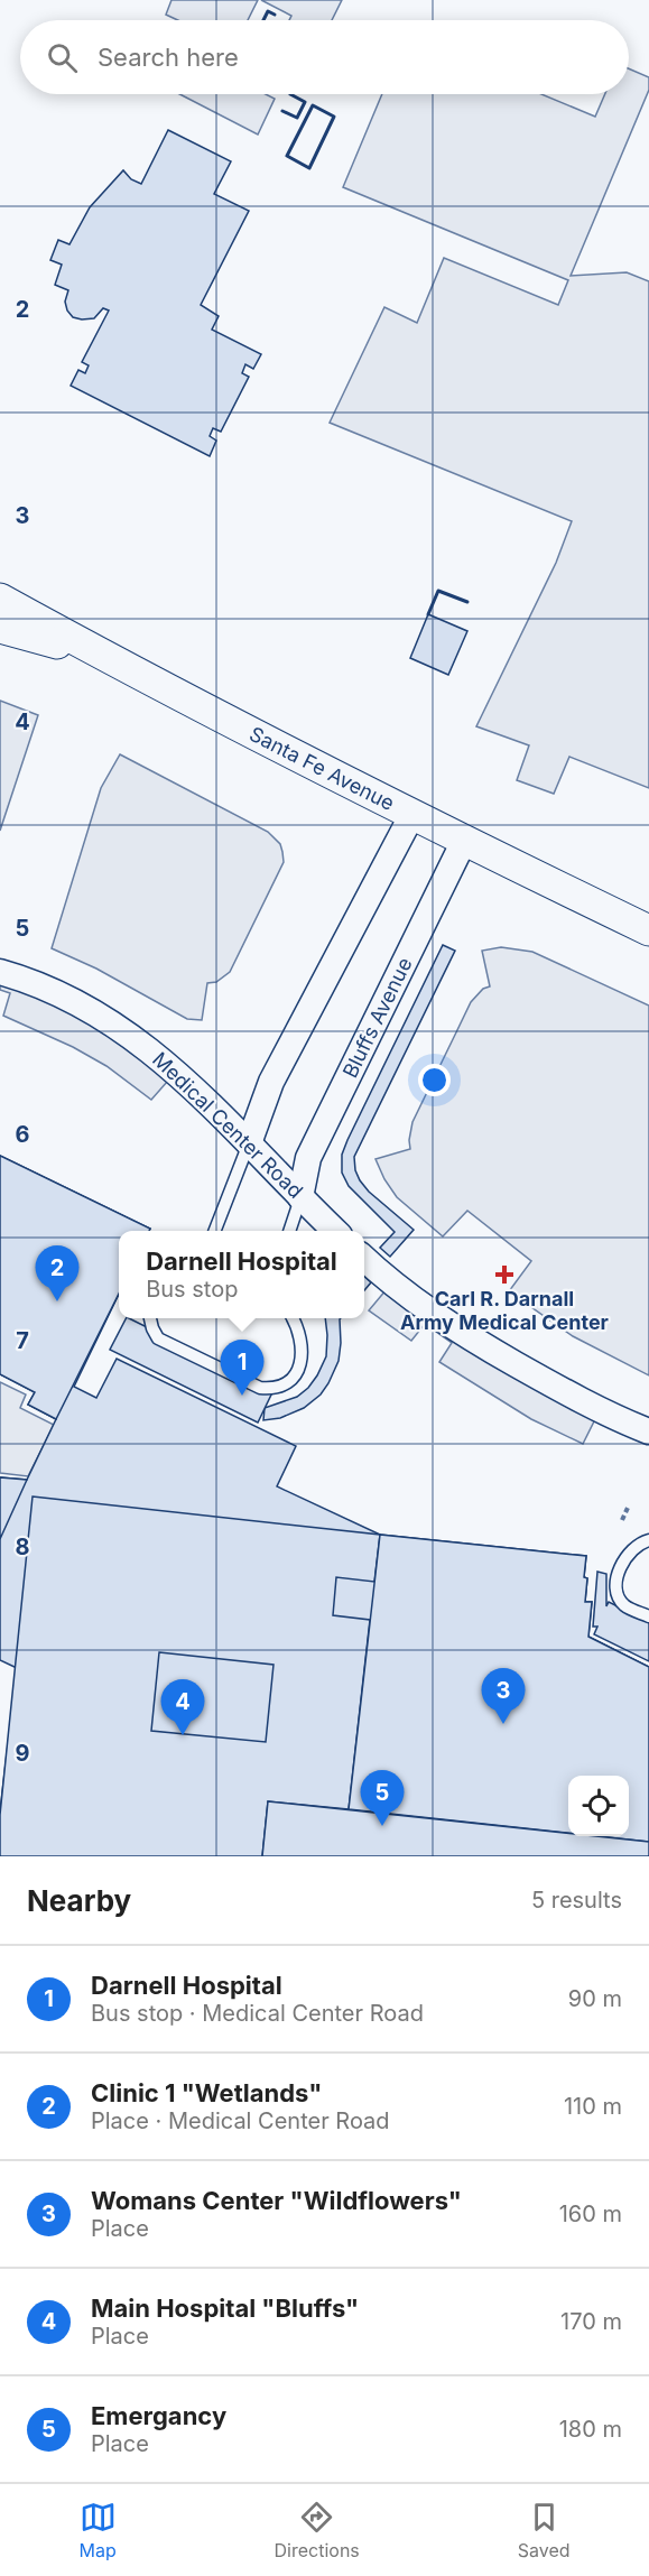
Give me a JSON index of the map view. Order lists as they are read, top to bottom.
{
  "streets": {
    "street": ["Santa Fe Avenue", "Bluffs Avenue", "Medical Center Road"]
  },
  "crossings": [
    ["Santa Fe Avenue", "Bluffs Avenue"],
    ["Bluffs Avenue", "Medical Center Road"]
  ],
  "places": {
    "health": ["Carl R. Darnall Army Medical Center"]
  },
  "page": {
    "search": "Search here",
    "popup": ["Darnell Hospital", "Bus stop"],
    "pins": [
      "2",
      "1",
      "3",
      "4",
      "5"
    ],
    "heading": ["Nearby", "5 results"],
    "list": [
      {
        "mark": "1",
        "name": "Darnell Hospital",
        "note": "Bus stop · Medical Center Road",
        "value": "90 m"
      },
      {
        "mark": "2",
        "name": "Clinic 1 \"Wetlands\"",
        "note": "Place · Medical Center Road",
        "value": "110 m"
      },
      {
        "mark": "3",
        "name": "Womans Center \"Wildflowers\"",
        "note": "Place",
        "value": "160 m"
      },
      {
        "mark": "4",
        "name": "Main Hospital \"Bluffs\"",
        "note": "Place",
        "value": "170 m"
      },
      {
        "mark": "5",
        "name": "Emergancy",
        "note": "Place",
        "value": "180 m"
      }
    ],
    "nav": ["Map", "Directions", "Saved"]
  },
  "grid": {
    "rows": [
      "2",
      "3",
      "4",
      "5",
      "6",
      "7",
      "8",
      "9"
    ]
  }
}
